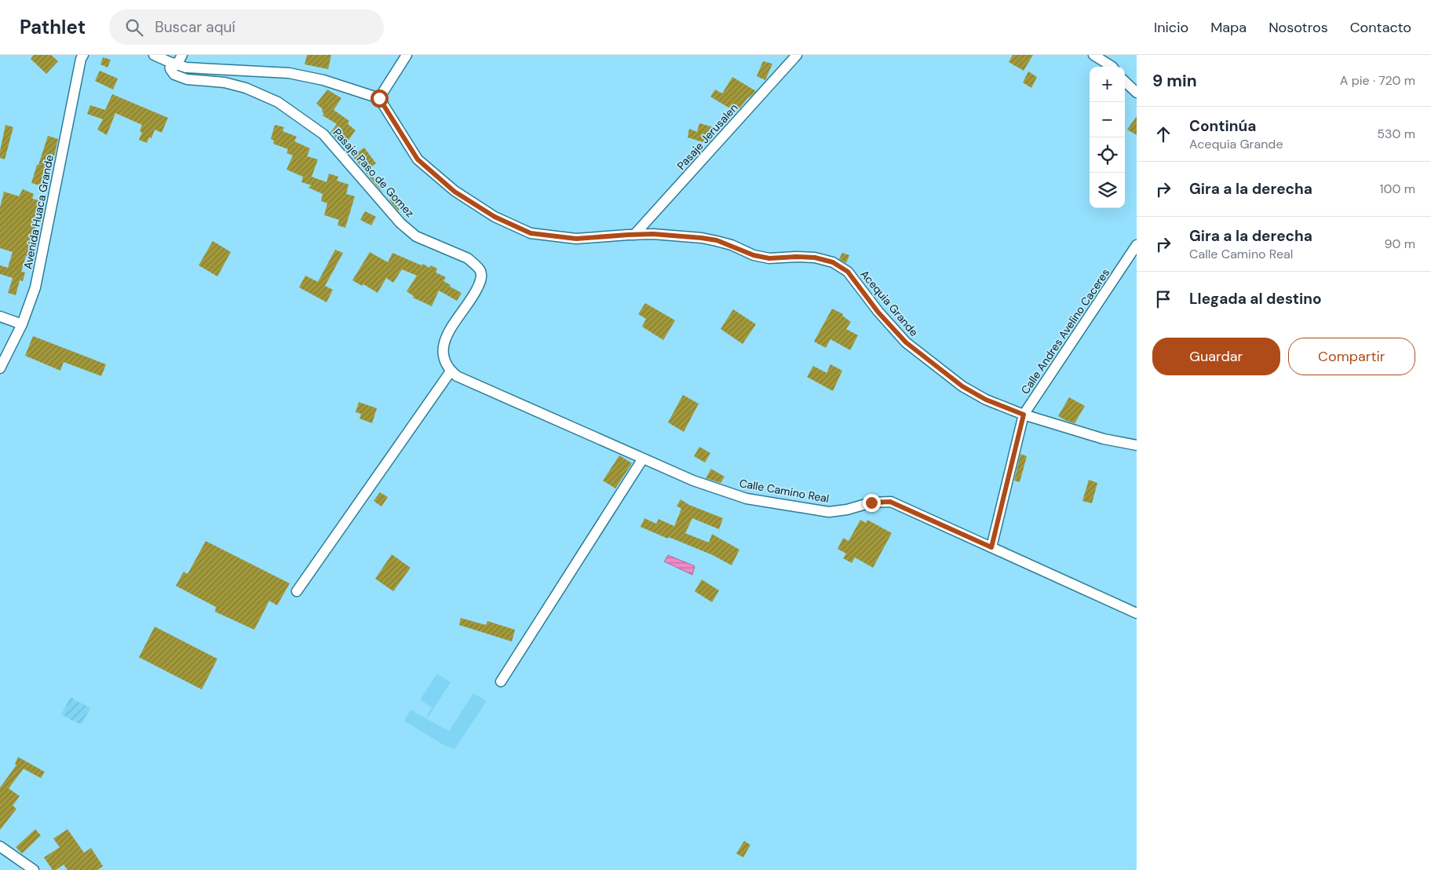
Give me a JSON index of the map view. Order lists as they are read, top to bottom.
{
  "streets": {
    "street": [
      "Pasaje Jerusalen",
      "Pasaje Paso de Gomez",
      "Avenida Huaca Grande",
      "Acequia Grande",
      "Calle Andres Avelino Caceres",
      "Calle Camino Real"
    ]
  },
  "crossings": [
    ["Pasaje Jerusalen", "Acequia Grande"],
    ["Pasaje Paso de Gomez", "Calle Camino Real"],
    ["Acequia Grande", "Calle Andres Avelino Caceres"],
    ["Calle Andres Avelino Caceres", "Calle Camino Real"]
  ],
  "page": {
    "header": "Pathlet",
    "search": "Buscar aquí",
    "nav": [
      "Inicio",
      "Mapa",
      "Nosotros",
      "Contacto"
    ],
    "heading": ["9 min", "A pie · 720 m"],
    "map_buttons": ["+", "−"],
    "list": [
      ["Continúa", "Acequia Grande", "530 m"],
      ["Gira a la derecha", "100 m"],
      ["Gira a la derecha", "Calle Camino Real", "90 m"],
      "Llegada al destino"
    ],
    "buttons": ["Guardar", "Compartir"]
  }
}
